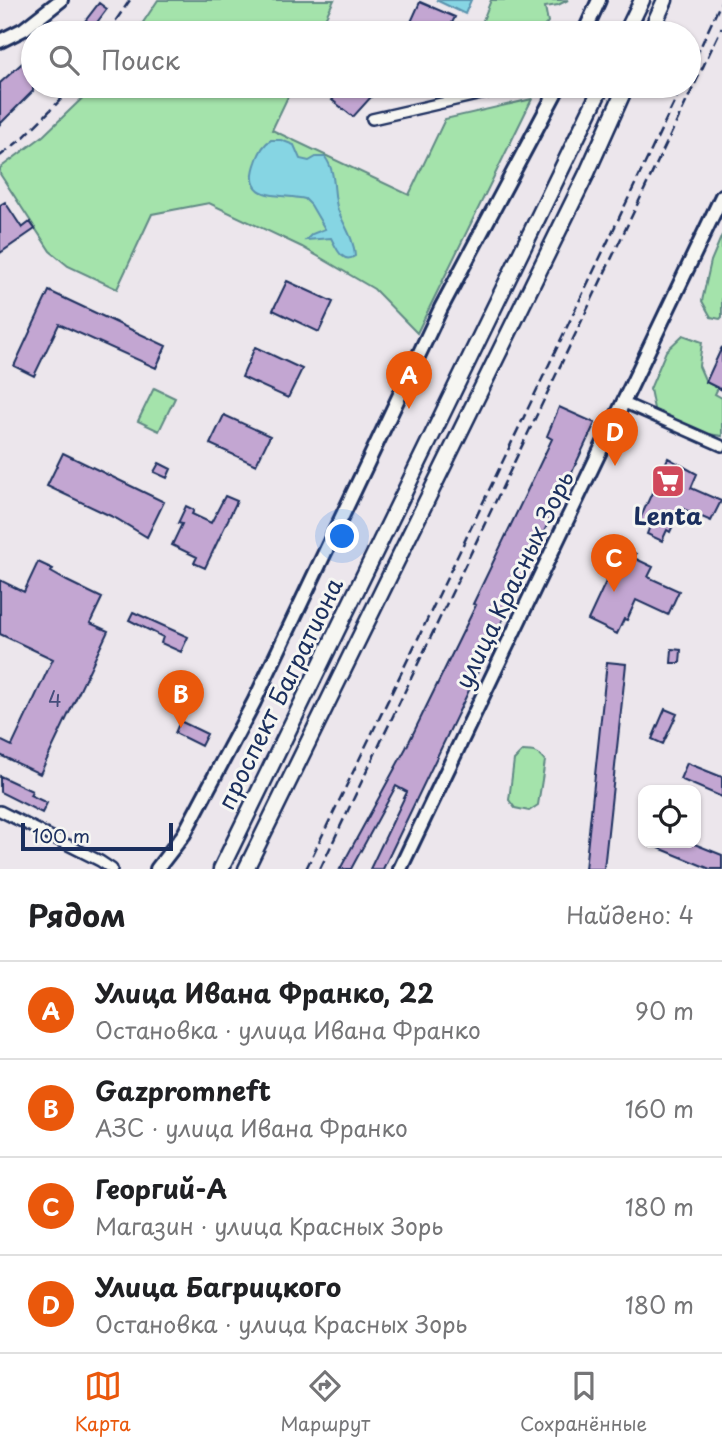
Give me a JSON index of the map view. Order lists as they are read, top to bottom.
{
  "streets": {
    "main road": ["проспект Багратиона"],
    "street": ["улица Красных Зорь"]
  },
  "places": {
    "supermarket": ["Lenta"]
  },
  "house_numbers": ["4"],
  "scale_bar": "100 m",
  "page": {
    "search": "Поиск",
    "pins": [
      "A",
      "D",
      "C",
      "B"
    ],
    "scale": "100 m",
    "heading": ["Рядом", "Найдено: 4"],
    "list": [
      {
        "mark": "A",
        "name": "Улица Ивана Франко, 22",
        "note": "Остановка · улица Ивана Франко",
        "value": "90 m"
      },
      {
        "mark": "B",
        "name": "Gazpromneft",
        "note": "АЗС · улица Ивана Франко",
        "value": "160 m"
      },
      {
        "mark": "C",
        "name": "Георгий-А",
        "note": "Магазин · улица Красных Зорь",
        "value": "180 m"
      },
      {
        "mark": "D",
        "name": "Улица Багрицкого",
        "note": "Остановка · улица Красных Зорь",
        "value": "180 m"
      }
    ],
    "nav": ["Карта", "Маршрут", "Сохранённые"]
  }
}
